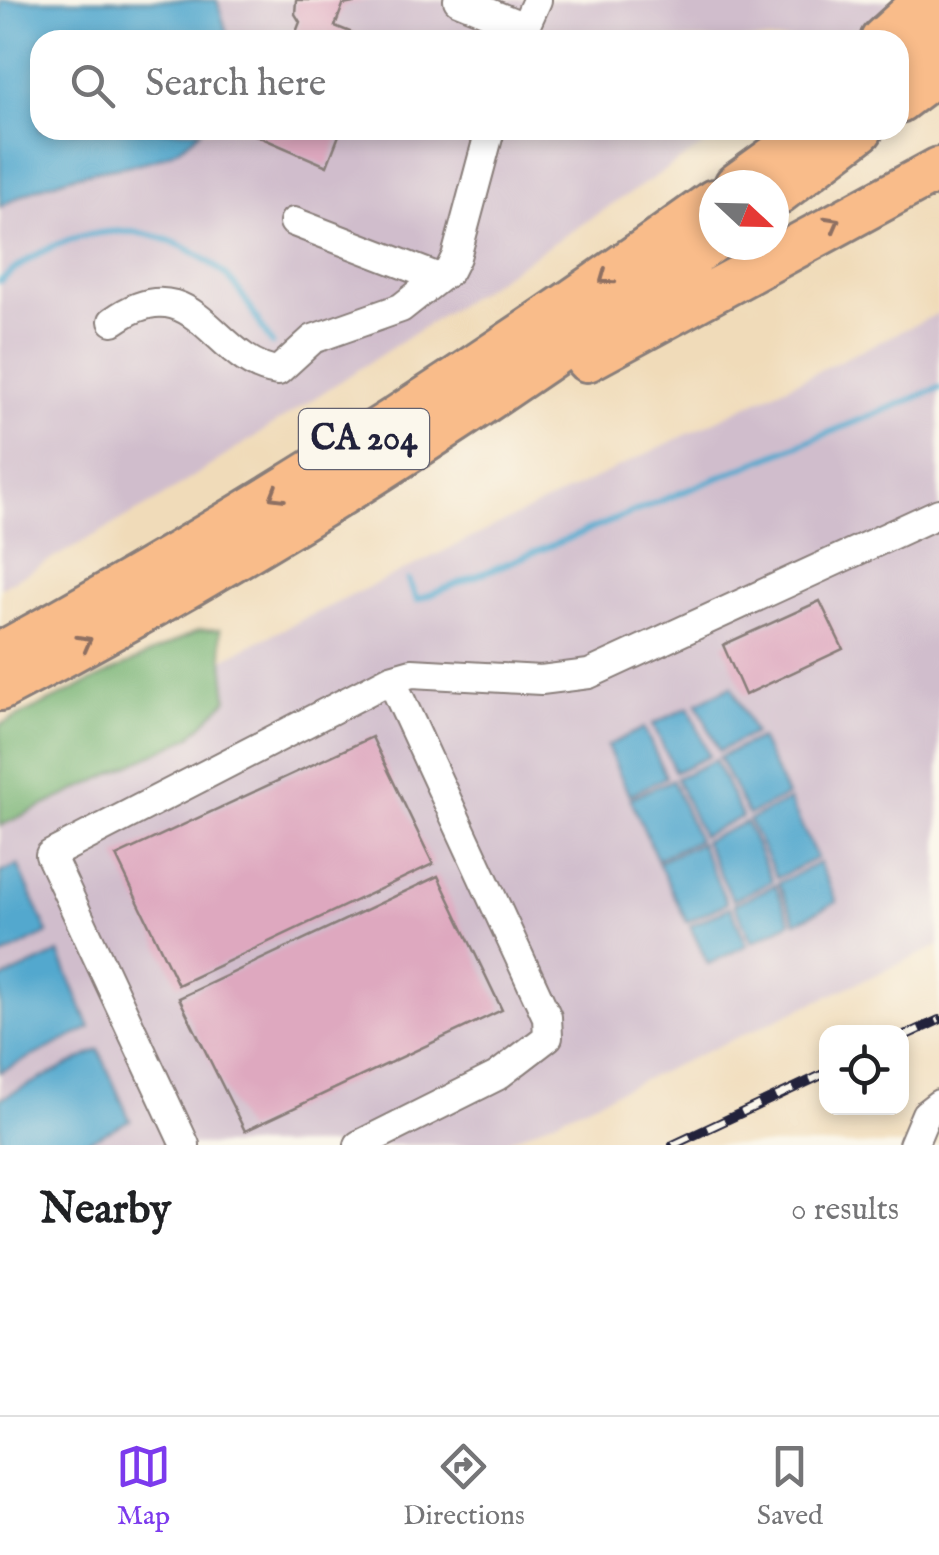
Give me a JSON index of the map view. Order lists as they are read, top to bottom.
{
  "streets": {
    "highway": ["CA 204"]
  },
  "north": "right",
  "page": {
    "search": "Search here",
    "heading": ["Nearby", "0 results"],
    "nav": ["Map", "Directions", "Saved"]
  }
}
